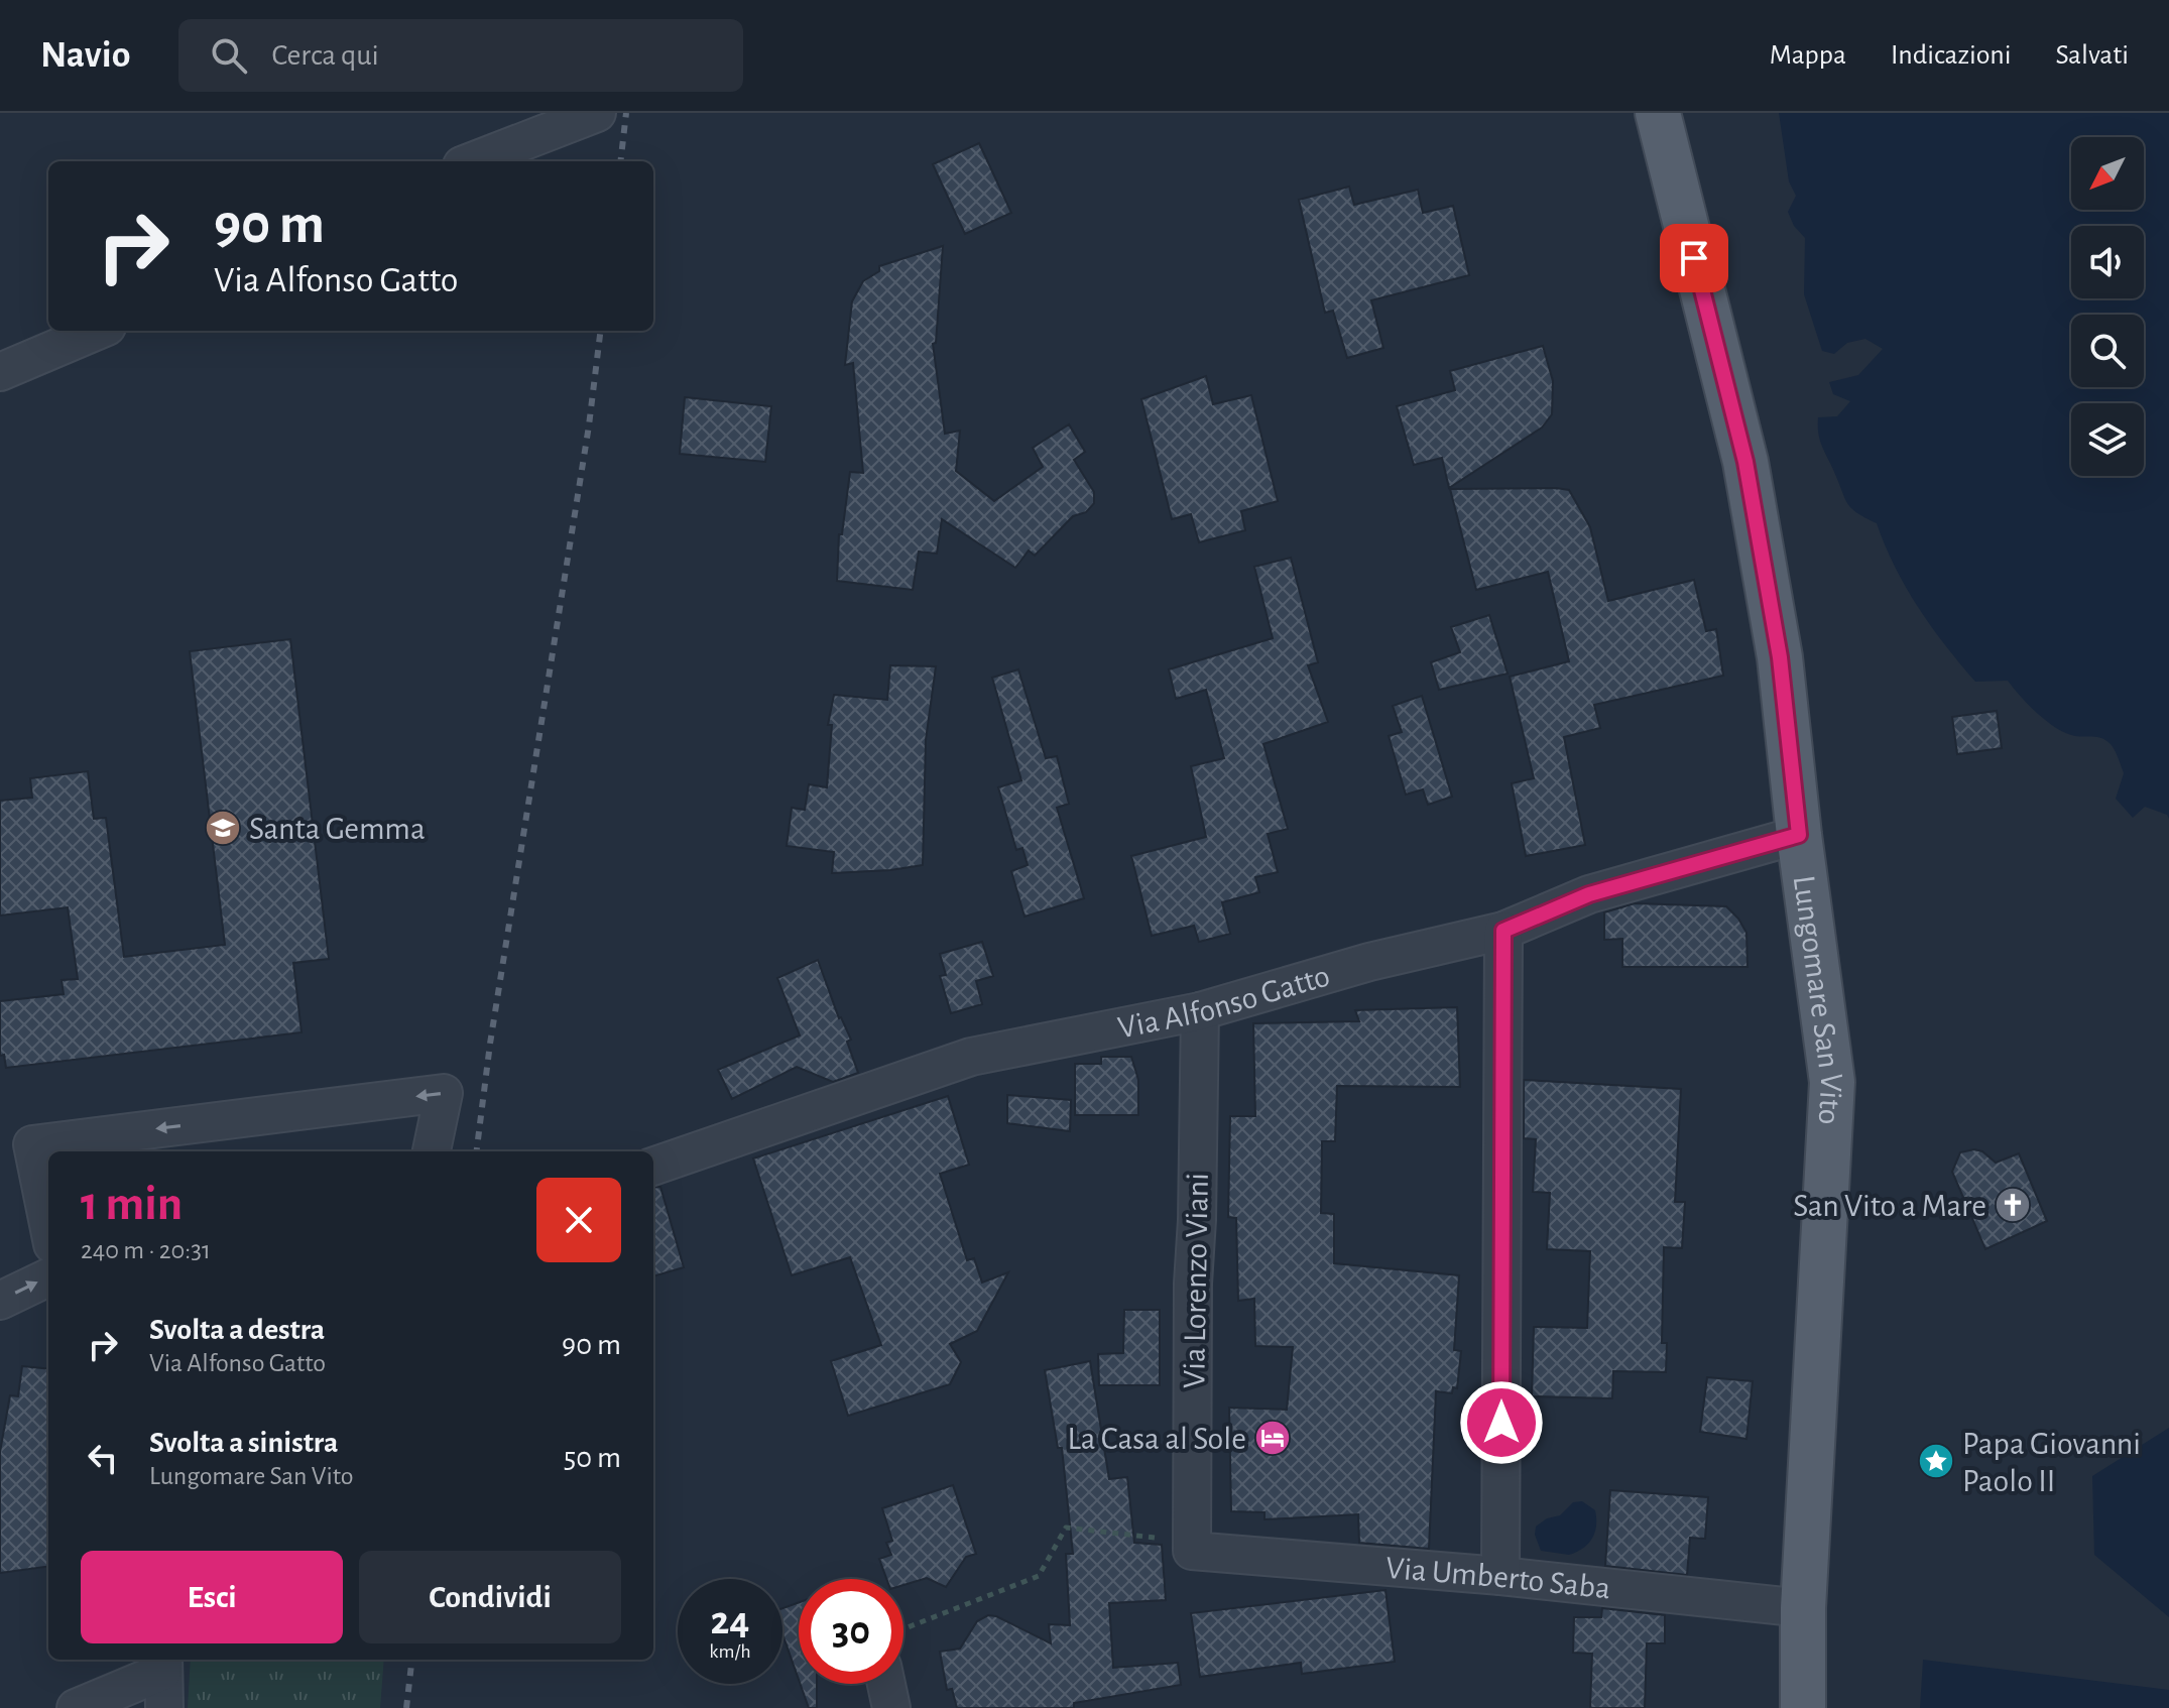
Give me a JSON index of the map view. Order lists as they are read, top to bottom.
{
  "streets": {
    "main road": ["Lungomare San Vito"],
    "street": ["Via Alfonso Gatto", "Via Lorenzo Viani", "Via Umberto Saba"]
  },
  "crossings": [
    ["Via Alfonso Gatto", "Lungomare San Vito"],
    ["Via Alfonso Gatto", "Via Lorenzo Viani"],
    ["Lungomare San Vito", "Via Umberto Saba"],
    ["Via Lorenzo Viani", "Via Umberto Saba"]
  ],
  "places": {
    "school or university": ["Santa Gemma"],
    "church": ["San Vito a Mare"],
    "hotel": ["La Casa al Sole"],
    "place": ["Papa Giovanni Paolo II"]
  },
  "north": "bottom left",
  "page": {
    "header": "Navio",
    "search": "Cerca qui",
    "nav": ["Mappa", "Indicazioni", "Salvati"],
    "turn": ["90 m", "Via Alfonso Gatto"],
    "heading": ["1 min", "240 m · 20:31"],
    "list": [
      {
        "name": "Svolta a destra",
        "note": "Via Alfonso Gatto",
        "value": "90 m"
      },
      {
        "name": "Svolta a sinistra",
        "note": "Lungomare San Vito",
        "value": "50 m"
      }
    ],
    "buttons": ["Esci", "Condividi"],
    "speed": "24 km/h",
    "limit": "30"
  }
}
